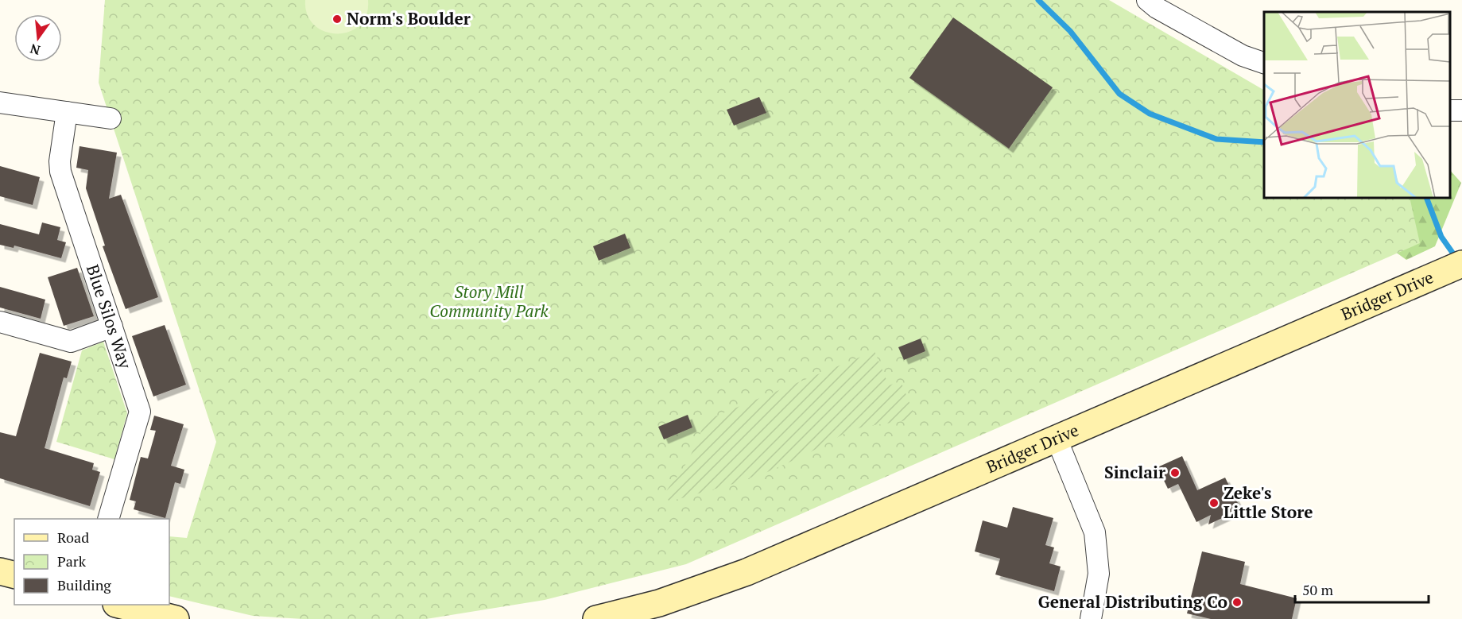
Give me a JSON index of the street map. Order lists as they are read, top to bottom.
{
  "streets": {
    "main road": ["Bridger Drive"],
    "street": ["Blue Silos Way"]
  },
  "parks": ["Story Mill Community Park"],
  "places": [
    "Norm's Boulder",
    "Sinclair",
    "Zeke's Little Store",
    "General Distributing Co"
  ],
  "legend": ["Road", "Park", "Building"],
  "scale_bar": "50 m",
  "north": "bottom"
}
